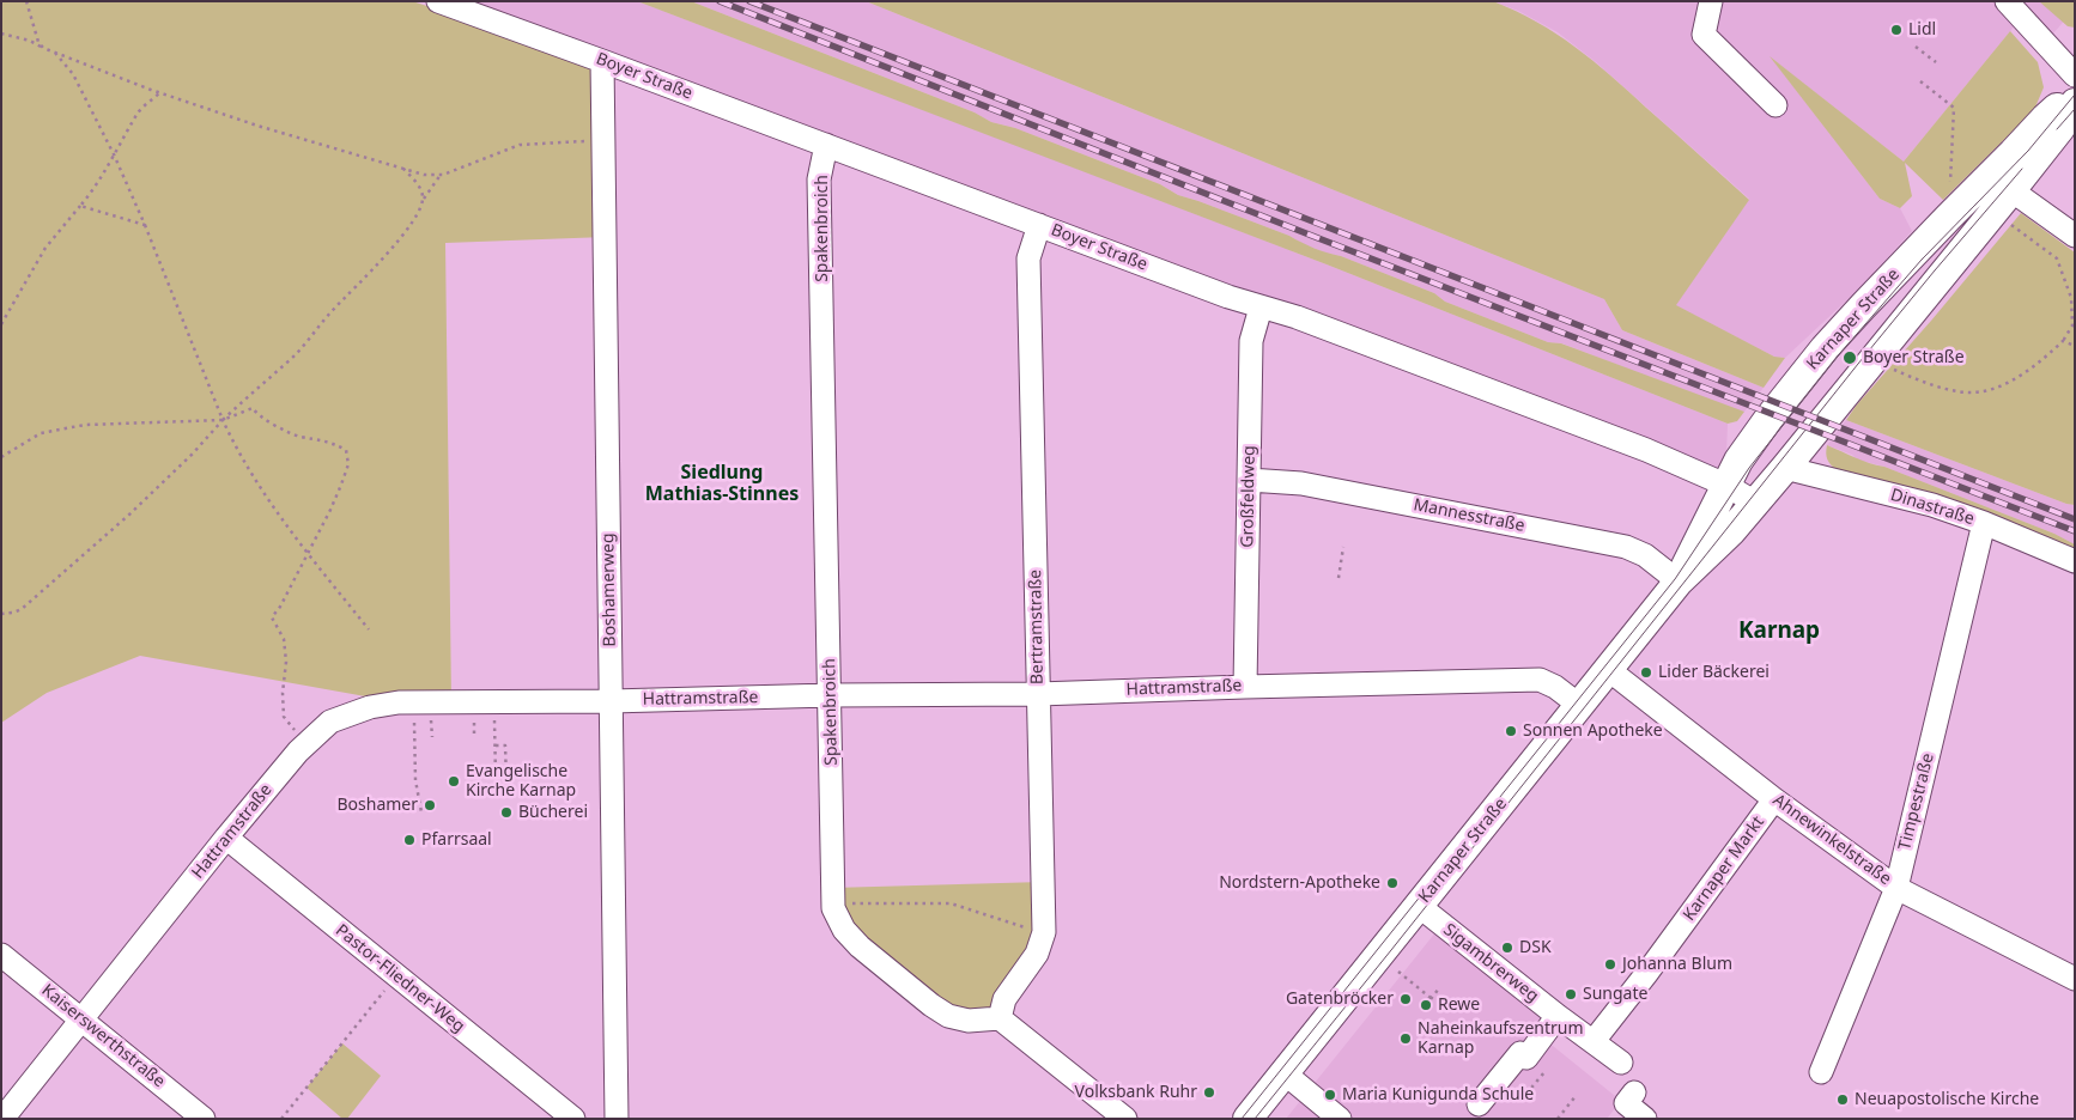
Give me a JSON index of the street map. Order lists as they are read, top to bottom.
{
  "streets": {
    "main road": ["Karnaper Straße"],
    "street": [
      "Boyer Straße",
      "Spakenbroich",
      "Großfeldweg",
      "Dinastraße",
      "Mannesstraße",
      "Boshamerweg",
      "Bertramstraße",
      "Hattramstraße",
      "Timpestraße",
      "Ahnewinkelstraße",
      "Karnaper Markt",
      "Sigambrerweg",
      "Pastor-Fliedner-Weg",
      "Kaiserswerthstraße"
    ]
  },
  "crossings": [
    ["Boyer Straße", "Spakenbroich"],
    ["Boyer Straße", "Karnaper Straße"],
    ["Boyer Straße", "Großfeldweg"],
    ["Boyer Straße", "Boshamerweg"],
    ["Boyer Straße", "Bertramstraße"],
    ["Spakenbroich", "Bertramstraße"],
    ["Spakenbroich", "Hattramstraße"],
    ["Karnaper Straße", "Dinastraße"],
    ["Karnaper Straße", "Mannesstraße"],
    ["Karnaper Straße", "Hattramstraße"],
    ["Karnaper Straße", "Ahnewinkelstraße"],
    ["Karnaper Straße", "Sigambrerweg"],
    ["Großfeldweg", "Mannesstraße"],
    ["Großfeldweg", "Hattramstraße"],
    ["Dinastraße", "Timpestraße"],
    ["Boshamerweg", "Hattramstraße"],
    ["Bertramstraße", "Hattramstraße"],
    ["Hattramstraße", "Pastor-Fliedner-Weg"],
    ["Hattramstraße", "Kaiserswerthstraße"],
    ["Timpestraße", "Ahnewinkelstraße"],
    ["Ahnewinkelstraße", "Karnaper Markt"],
    ["Karnaper Markt", "Sigambrerweg"]
  ],
  "districts": ["Siedlung Mathias-Stinnes", "Karnap"],
  "places": [
    "Lidl",
    "Boyer Straße",
    "Lider Bäckerei",
    "Sonnen Apotheke",
    "Evangelische Kirche Karnap",
    "Boshamer",
    "Bücherei",
    "Pfarrsaal",
    "Nordstern-Apotheke",
    "DSK",
    "Johanna Blum",
    "Sungate",
    "Gatenbröcker",
    "Rewe",
    "Naheinkaufszentrum Karnap",
    "Volksbank Ruhr",
    "Maria Kunigunda Schule",
    "Neuapostolische Kirche"
  ]
}
